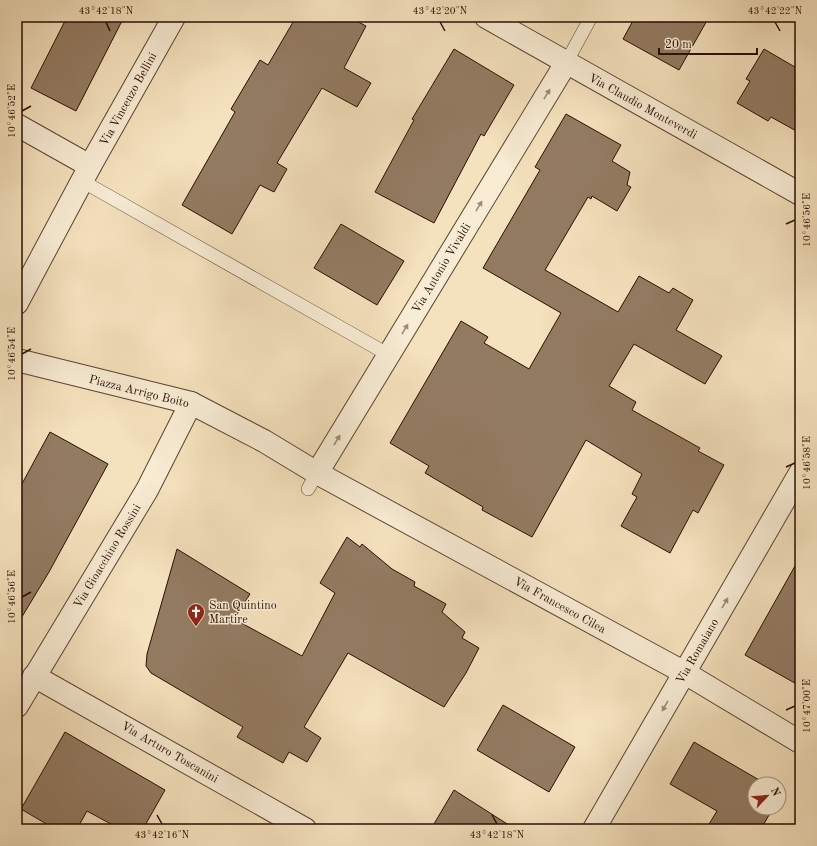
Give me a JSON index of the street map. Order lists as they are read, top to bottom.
{
  "streets": {
    "street": [
      "Via Vincenzo Bellini",
      "Via Claudio Monteverdi",
      "Via Antonio Vivaldi",
      "Piazza Arrigo Boito",
      "Via Gioacchino Rossini",
      "Via Francesco Cilea",
      "Via Romaiano",
      "Via Arturo Toscanini"
    ]
  },
  "crossings": [
    ["Via Claudio Monteverdi", "Via Antonio Vivaldi"],
    ["Via Antonio Vivaldi", "Piazza Arrigo Boito"],
    ["Via Antonio Vivaldi", "Via Francesco Cilea"],
    ["Piazza Arrigo Boito", "Via Gioacchino Rossini"],
    ["Piazza Arrigo Boito", "Via Francesco Cilea"],
    ["Via Gioacchino Rossini", "Via Arturo Toscanini"],
    ["Via Francesco Cilea", "Via Romaiano"]
  ],
  "one_way": ["Via Antonio Vivaldi"],
  "places": {
    "church": ["San Quintino Martire"]
  },
  "scale_bar": "20 m",
  "north": "top right",
  "coordinates": [
    "43°42'18\"N",
    "43°42'20\"N",
    "43°42'22\"N",
    "10°46'52\"E",
    "10°46'56\"E",
    "10°46'54\"E",
    "10°46'58\"E",
    "10°47'00\"E",
    "43°42'16\"N"
  ]
}
